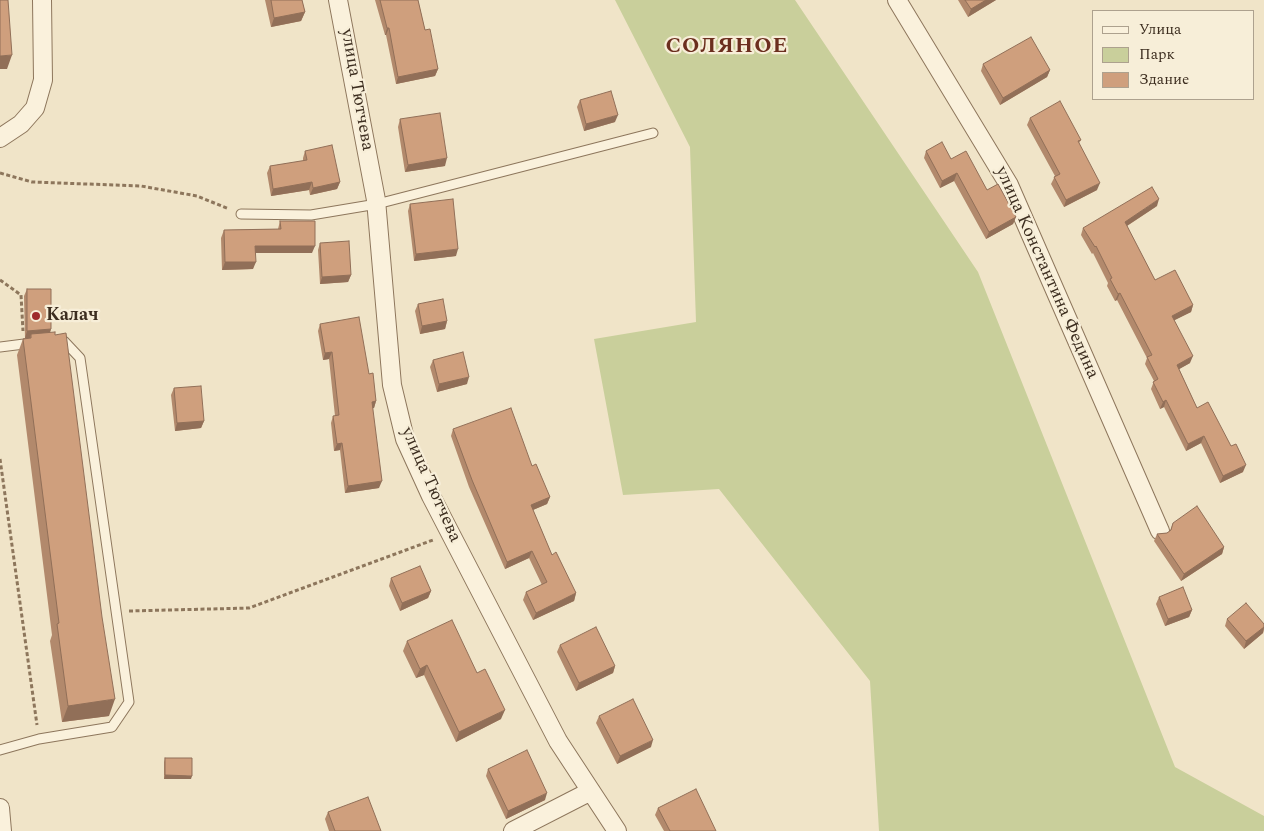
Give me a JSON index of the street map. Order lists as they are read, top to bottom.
{
  "streets": {
    "street": ["улица Тютчева", "улица Константина Федина"]
  },
  "districts": ["СОЛЯНОЕ"],
  "places": ["Калач"],
  "legend": ["Улица", "Парк", "Здание"]
}
